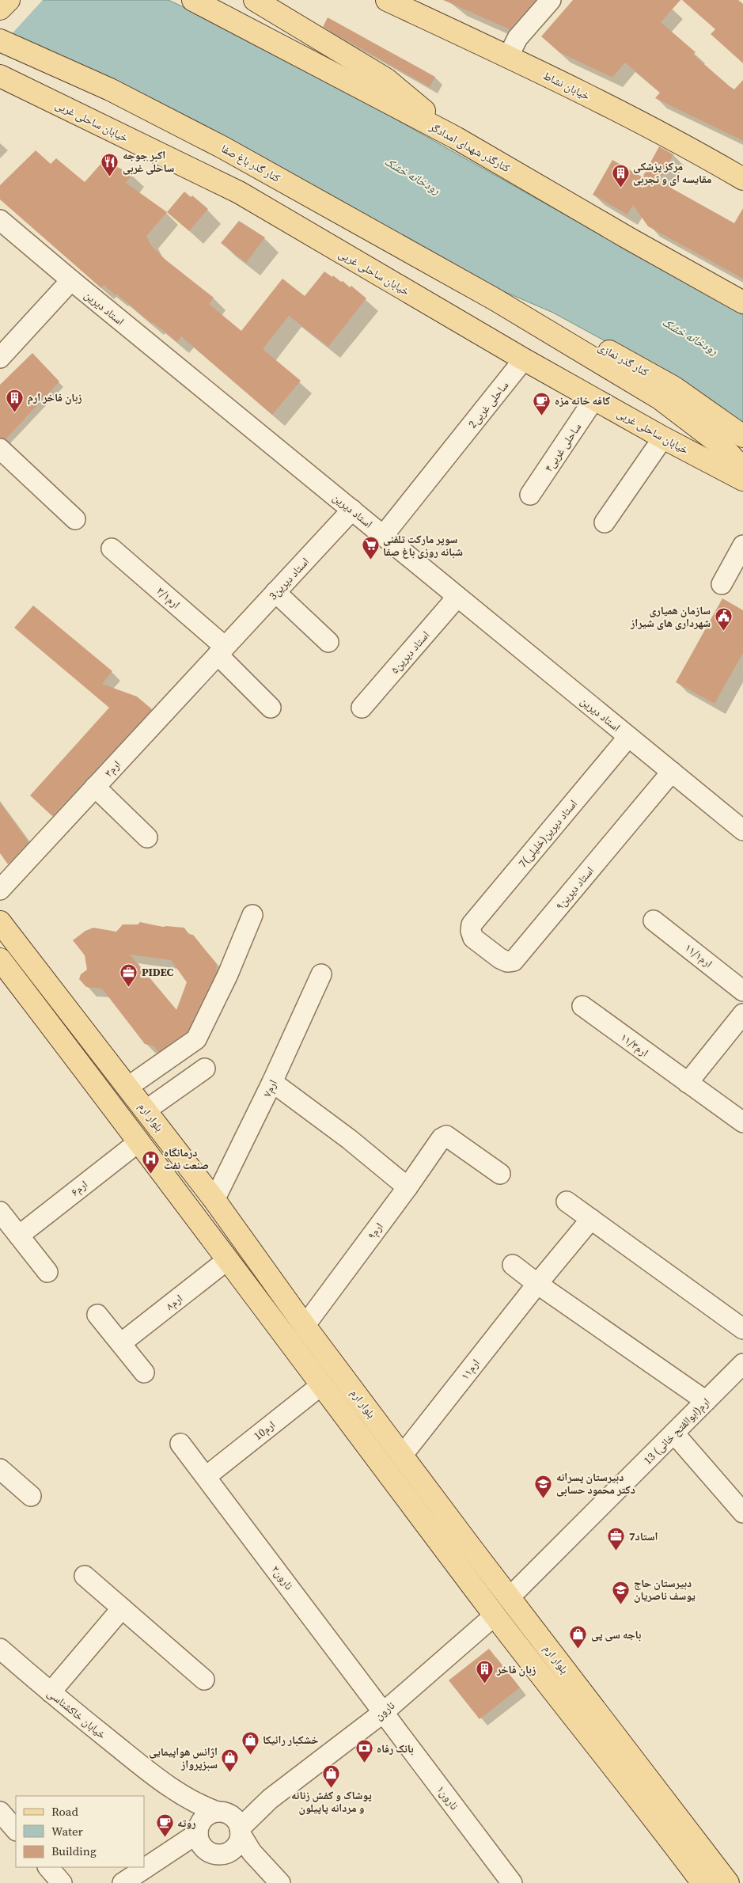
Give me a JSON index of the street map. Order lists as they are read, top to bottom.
{
  "streets": {
    "main road": [
      "خیابان نشاط",
      "خیابان ساحلی غربی",
      "کنارگذر شهدای امدادگر",
      "کنار گذر باغ صفا",
      "کنار گذر نمازی",
      "بلوار ارم"
    ],
    "street": [
      "استاد دیرین",
      "2ساحلی غربی",
      "ساحلی غربی۴",
      "3استاد دیرین",
      "۳/۱ارم",
      "استاد دیرین۵",
      "ارم۳",
      "7استاد دیرین(خلیلی)",
      "استاد دیرین۹",
      "۱۱/۱ارم",
      "۱۱/۳ارم",
      "ارم۷",
      "ارم۶",
      "ارم۹",
      "ارم۸",
      "ارم۱۱",
      "ارم10",
      "13 ارم(ابوالفتح خانی)",
      "نارون۲",
      "نارون",
      "خیابان خاکشناسی",
      "نارون۱"
    ]
  },
  "crossings": [
    ["خیابان ساحلی غربی", "2ساحلی غربی"],
    ["خیابان ساحلی غربی", "ساحلی غربی۴"],
    ["کنار گذر باغ صفا", "کنار گذر نمازی"],
    ["استاد دیرین", "2ساحلی غربی"],
    ["استاد دیرین", "3استاد دیرین"],
    ["استاد دیرین", "استاد دیرین۵"],
    ["استاد دیرین", "7استاد دیرین(خلیلی)"],
    ["استاد دیرین", "استاد دیرین۹"],
    ["3استاد دیرین", "۳/۱ارم"],
    ["3استاد دیرین", "ارم۳"],
    ["۳/۱ارم", "ارم۳"],
    ["7استاد دیرین(خلیلی)", "استاد دیرین۹"],
    ["ارم۷", "بلوار ارم"],
    ["بلوار ارم", "ارم۶"],
    ["بلوار ارم", "ارم۹"],
    ["بلوار ارم", "ارم۸"],
    ["بلوار ارم", "ارم۱۱"],
    ["بلوار ارم", "ارم10"],
    ["بلوار ارم", "13 ارم(ابوالفتح خانی)"],
    ["بلوار ارم", "نارون"],
    ["ارم10", "نارون۲"],
    ["نارون۲", "نارون"],
    ["نارون۲", "نارون۱"],
    ["نارون", "خیابان خاکشناسی"],
    ["نارون", "نارون۱"]
  ],
  "water": ["رودخانه خشک"],
  "places": {
    "restaurant": ["اکبر جوجه ساحلی غربی"],
    "building": ["مرکز پزشکی مقایسه ای و تجربی", "زبان فاخر ارم", "زبان فاخر"],
    "cafe": ["کافه خانه مزه", "روته"],
    "supermarket": ["سوپر مارکت تلفنی شبانه روزی باغ صفا"],
    "public building": ["سازمان همیاری شهرداری های شیراز"],
    "office": ["PIDEC", "7استاد"],
    "hospital": ["درمانگاه صنعت نفت"],
    "school or university": ["دبیرستان پسرانه دکتر محمود حسابی", "دبیرستان حاج یوسف ناصریان"],
    "shop": [
      "باجه سی پی",
      "خشکبار رائیکا",
      "اژانس هواپیمایی سبزپرواز",
      "پوشاک و کفش زنانه و مردانه پاپیلون"
    ],
    "bank": ["بانک رفاه"]
  },
  "legend": ["Road", "Water", "Building"]
}
